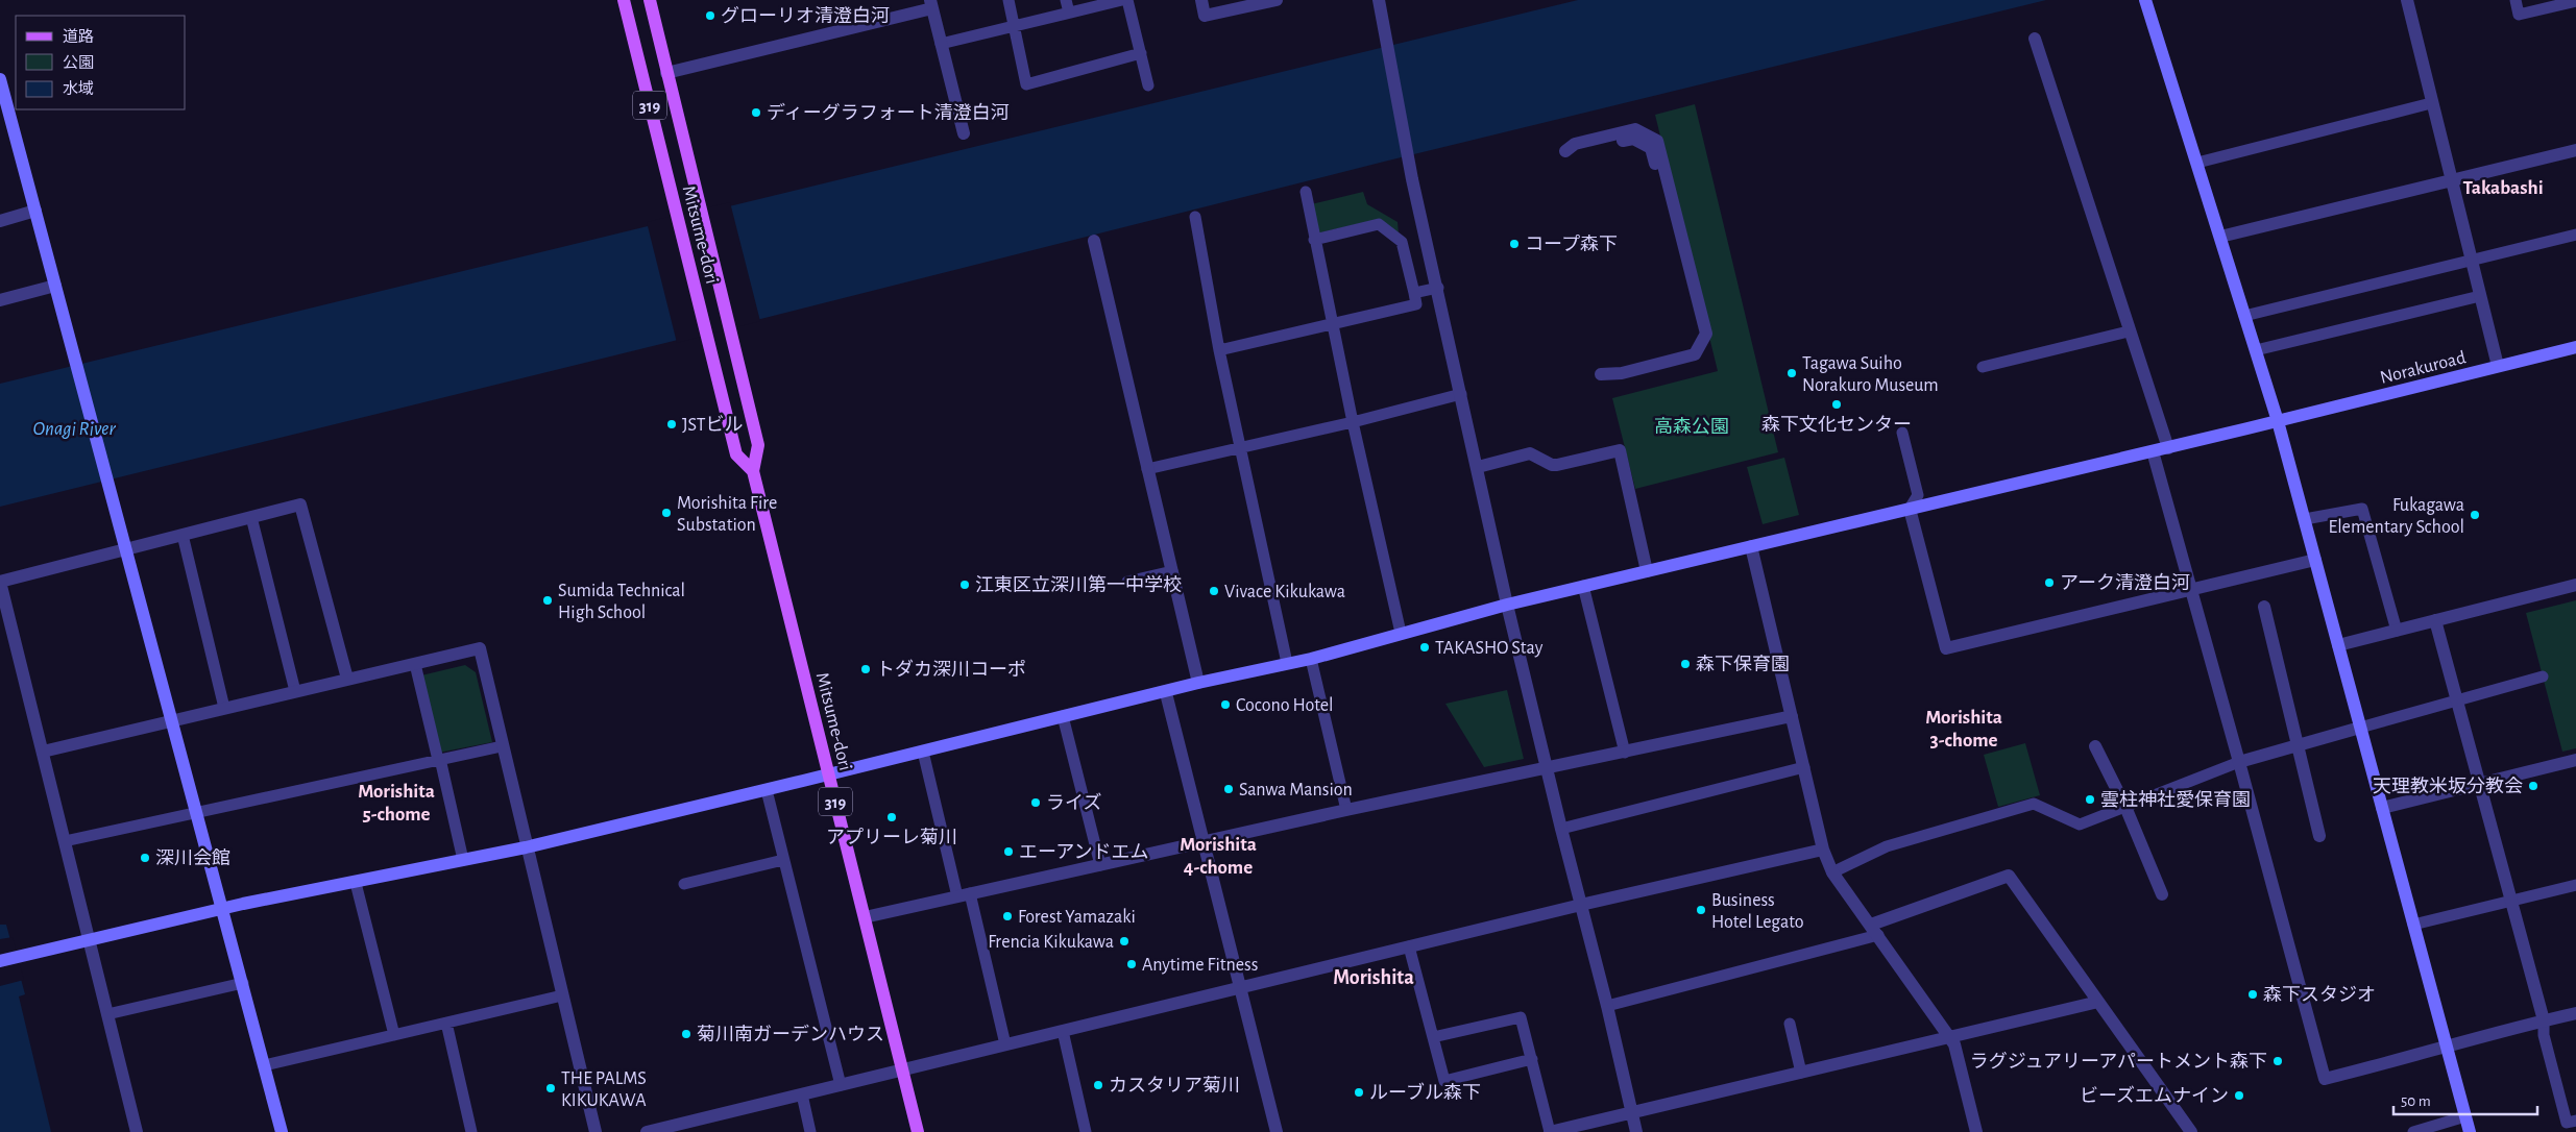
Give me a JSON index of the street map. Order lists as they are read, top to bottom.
{
  "streets": {
    "main road": ["319", "Mitsume-dori"],
    "street": ["Norakuroad"]
  },
  "crossings": [
    ["Mitsume-dori", "Norakuroad"]
  ],
  "districts": [
    "Takabashi",
    "Morishita 3-chome",
    "Morishita 5-chome",
    "Morishita 4-chome",
    "Morishita"
  ],
  "water": ["Onagi River"],
  "parks": ["高森公園"],
  "places": [
    "グローリオ清澄白河",
    "ディーグラフォート清澄白河",
    "コープ森下",
    "Tagawa Suiho Norakuro Museum",
    "森下文化センター",
    "JSTビル",
    "Morishita Fire Substation",
    "Fukagawa Elementary School",
    "アーク清澄白河",
    "江東区立深川第一中学校",
    "Vivace Kikukawa",
    "Sumida Technical High School",
    "TAKASHO Stay",
    "森下保育園",
    "トダカ深川コーポ",
    "Cocono Hotel",
    "天理教米坂分教会",
    "Sanwa Mansion",
    "雲柱神社愛保育園",
    "ライズ",
    "アプリーレ菊川",
    "エーアンドエム",
    "深川会館",
    "Business Hotel Legato",
    "Forest Yamazaki",
    "Frencia Kikukawa",
    "Anytime Fitness",
    "森下スタジオ",
    "菊川南ガーデンハウス",
    "ラグジュアリーアパートメント森下",
    "カスタリア菊川",
    "THE PALMS KIKUKAWA",
    "ルーブル森下",
    "ビーズエムナイン"
  ],
  "legend": ["道路", "公園", "水域"],
  "scale_bar": "50 m"
}
